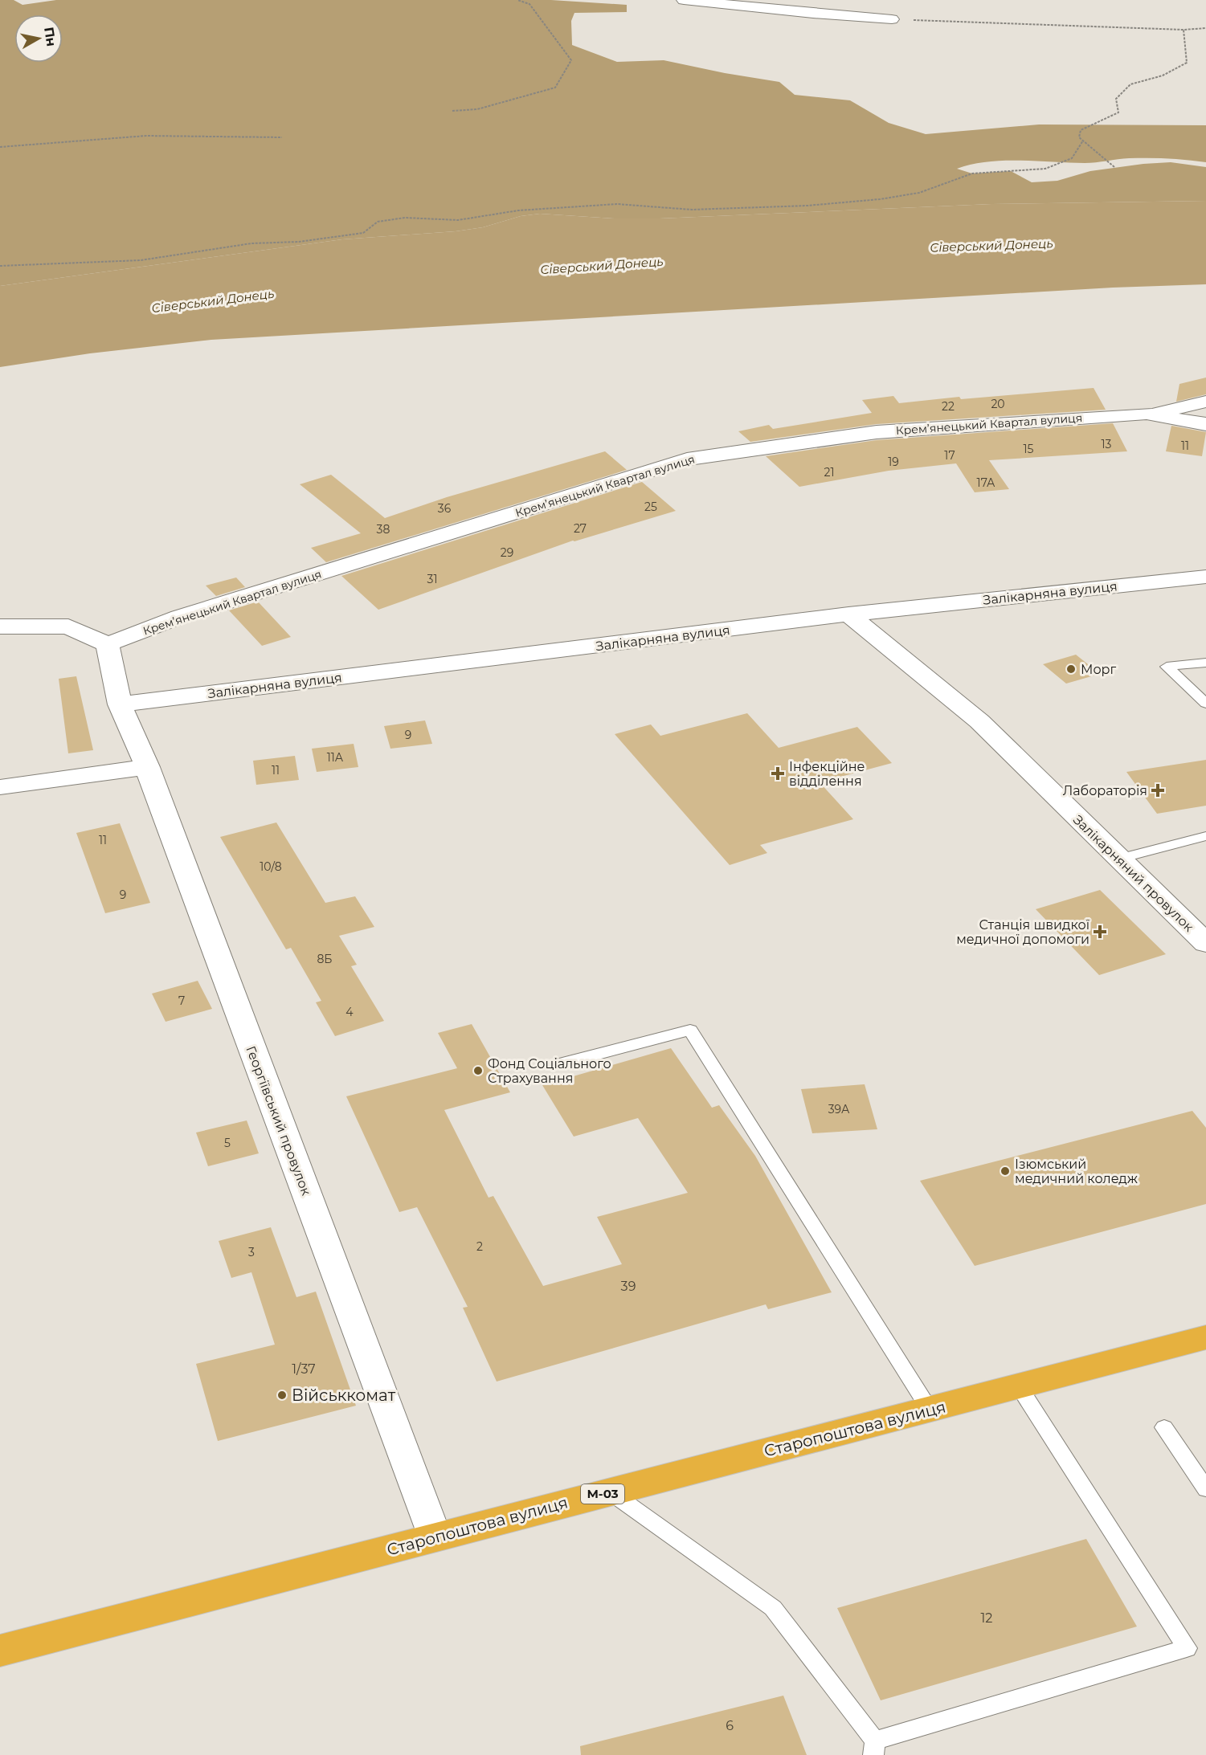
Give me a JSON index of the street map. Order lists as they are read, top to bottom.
{
  "streets": {
    "highway": ["Старопоштова вулиця", "М-03"],
    "street": [
      "Крем’янецький Квартал вулиця",
      "Залікарняна вулиця",
      "Залікарняний провулок",
      "Георгіївський провулок"
    ]
  },
  "crossings": [
    ["Залікарняна вулиця", "Залікарняний провулок"],
    ["Залікарняна вулиця", "Георгіївський провулок"],
    ["Георгіївський провулок", "Старопоштова вулиця"]
  ],
  "water": ["Сіверський Донець"],
  "places": {
    "other": [
      "Морг",
      "Фонд Соцiального Страхування",
      "Ізюмський медичний коледж",
      "Вiйськкомат"
    ],
    "health": ["Інфекційне відділення", "Лабораторія", "Станція швидкої медичної допомоги"]
  },
  "house_numbers": [
    "20",
    "22",
    "13",
    "11",
    "15",
    "17",
    "19",
    "21",
    "17А",
    "25",
    "36",
    "27",
    "38",
    "29",
    "31",
    "9",
    "11А",
    "11",
    "11",
    "10/8",
    "9",
    "8Б",
    "7",
    "4",
    "39А",
    "5",
    "2",
    "3",
    "39",
    "1/37",
    "12",
    "6"
  ],
  "north": "right"
}
